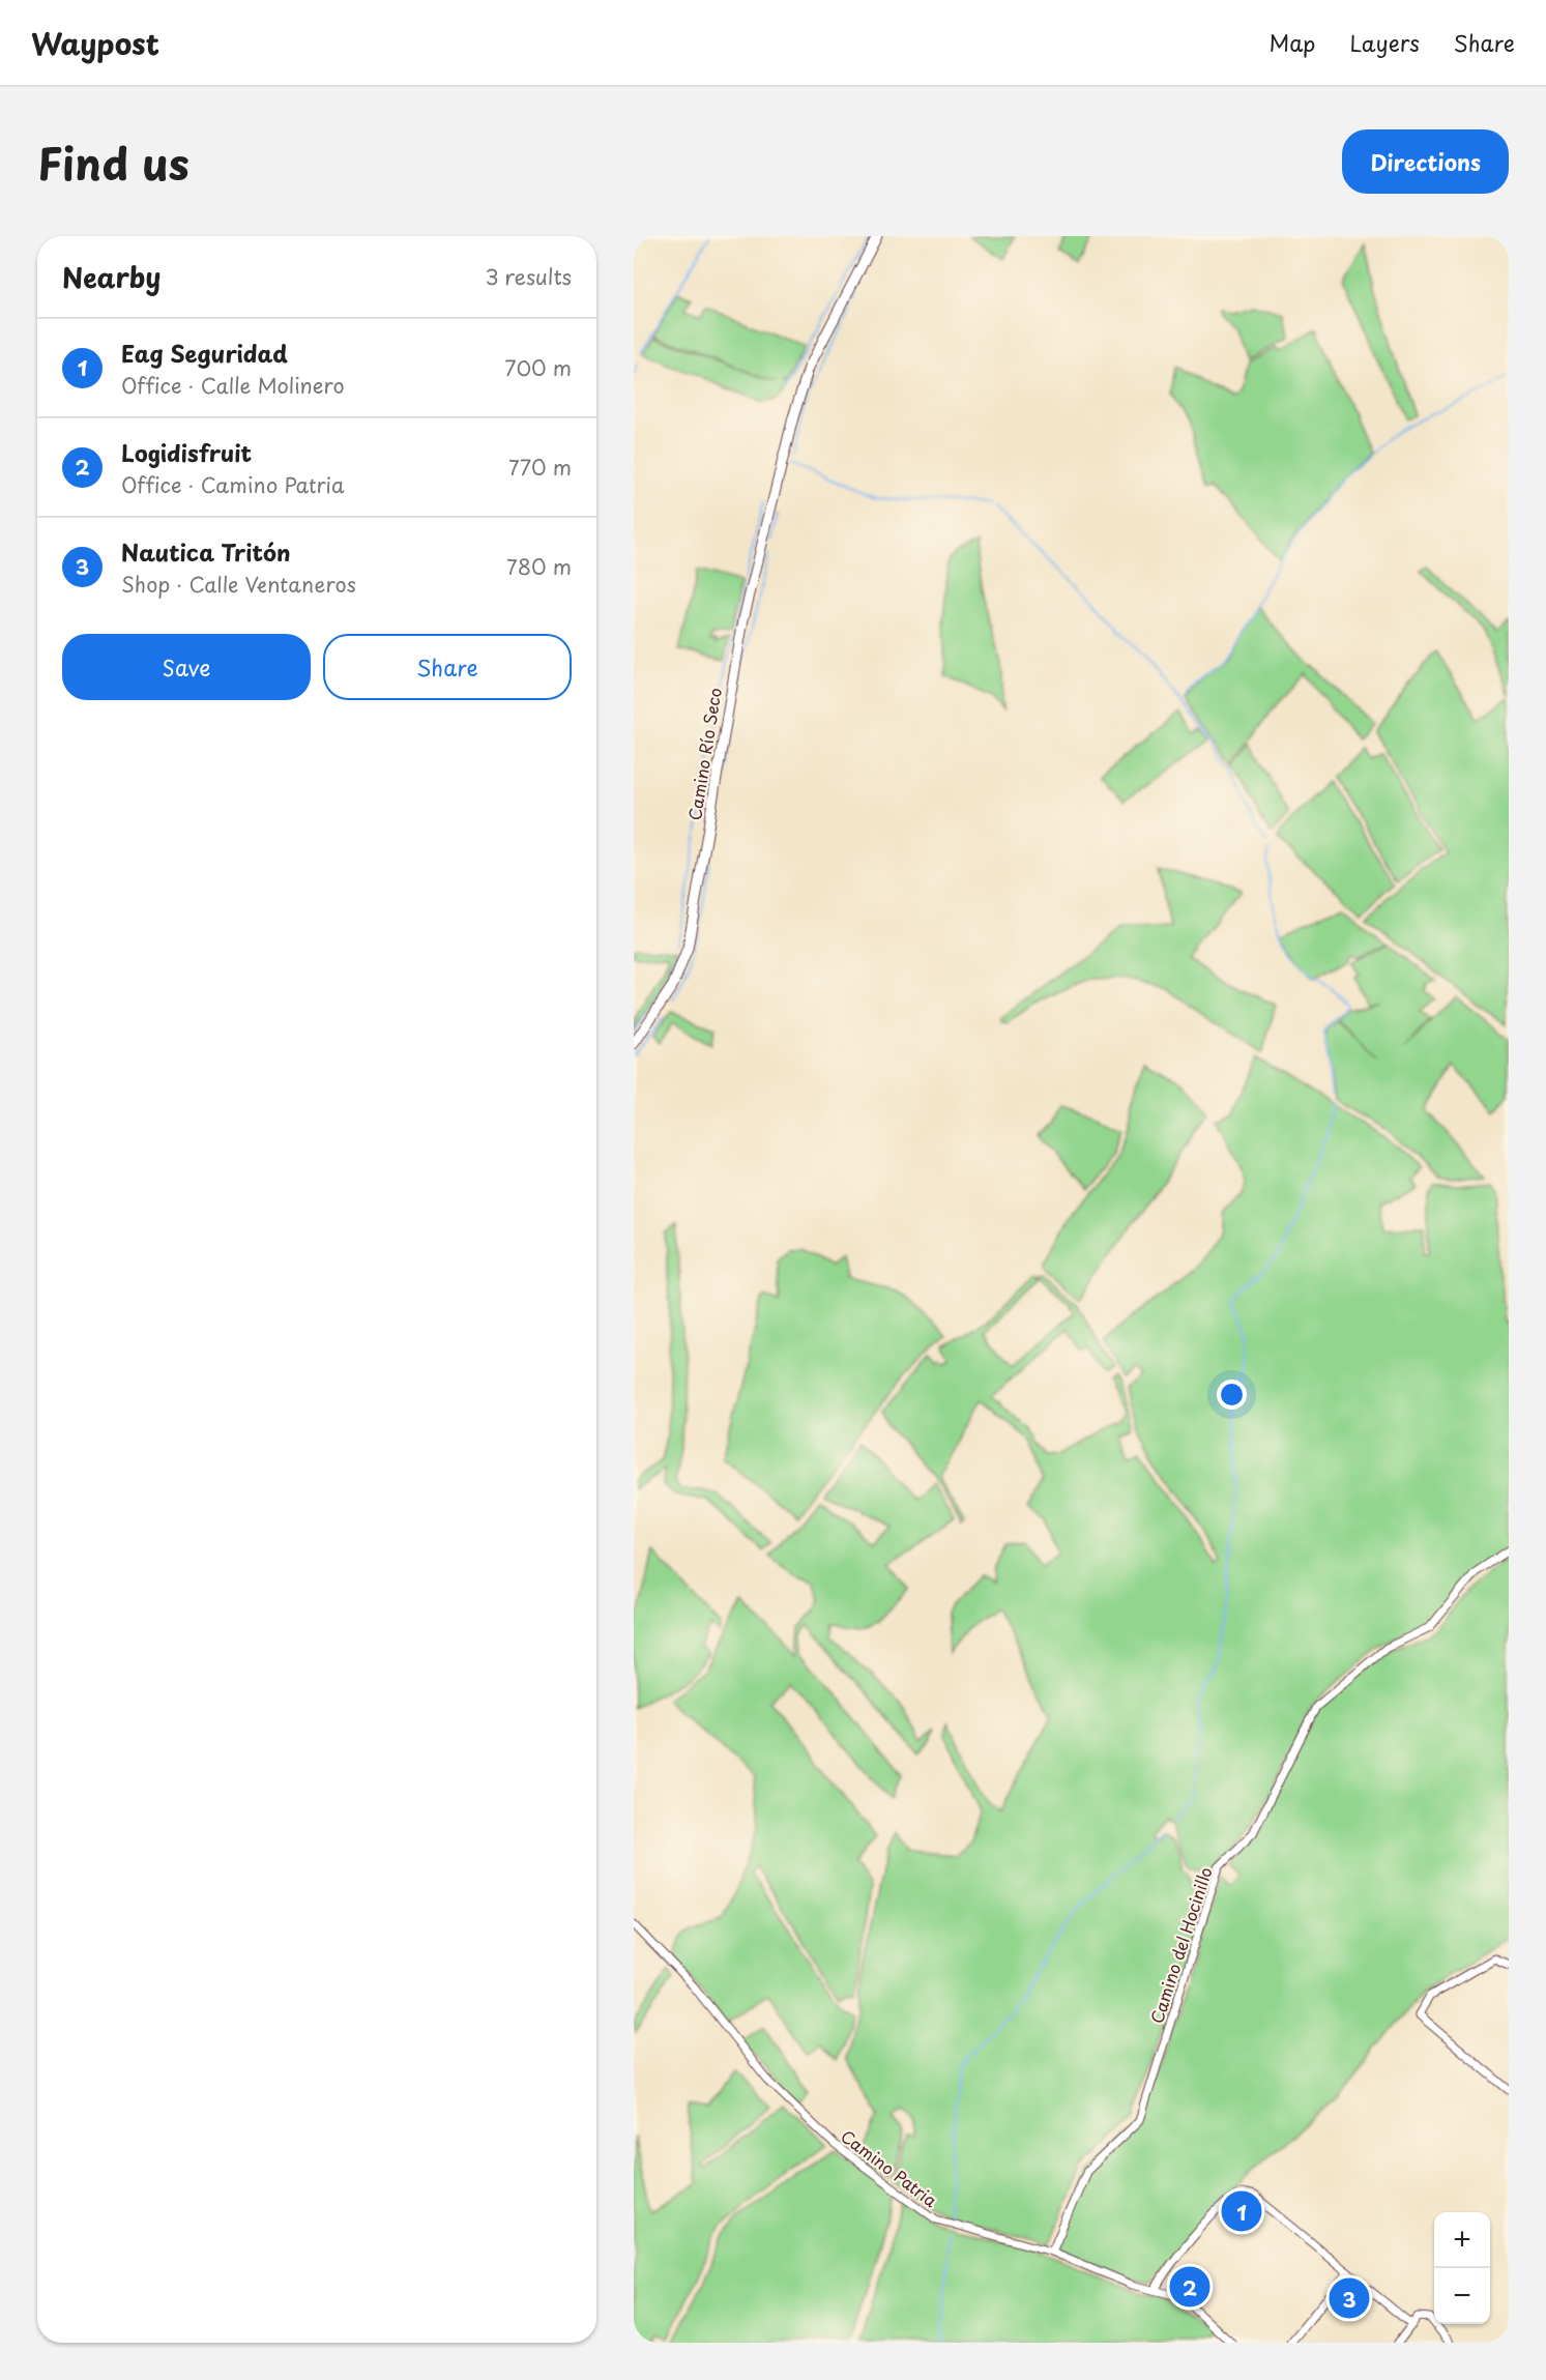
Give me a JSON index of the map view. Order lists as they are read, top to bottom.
{
  "streets": {
    "street": ["Camino Río Seco", "Camino del Hocinillo", "Camino Patria"]
  },
  "crossings": [
    ["Camino del Hocinillo", "Camino Patria"]
  ],
  "page": {
    "header": "Waypost",
    "nav": ["Map", "Layers", "Share"],
    "title": "Find us",
    "buttons": [
      "Directions",
      ["Save", "Share"]
    ],
    "heading": ["Nearby", "3 results"],
    "list": [
      {
        "mark": "1",
        "name": "Eag Seguridad",
        "note": "Office · Calle Molinero",
        "value": "700 m"
      },
      {
        "mark": "2",
        "name": "Logidisfruit",
        "note": "Office · Camino Patria",
        "value": "770 m"
      },
      {
        "mark": "3",
        "name": "Nautica Tritón",
        "note": "Shop · Calle Ventaneros",
        "value": "780 m"
      }
    ],
    "pins": ["1", "2", "3"],
    "map_buttons": ["+", "−"]
  }
}
